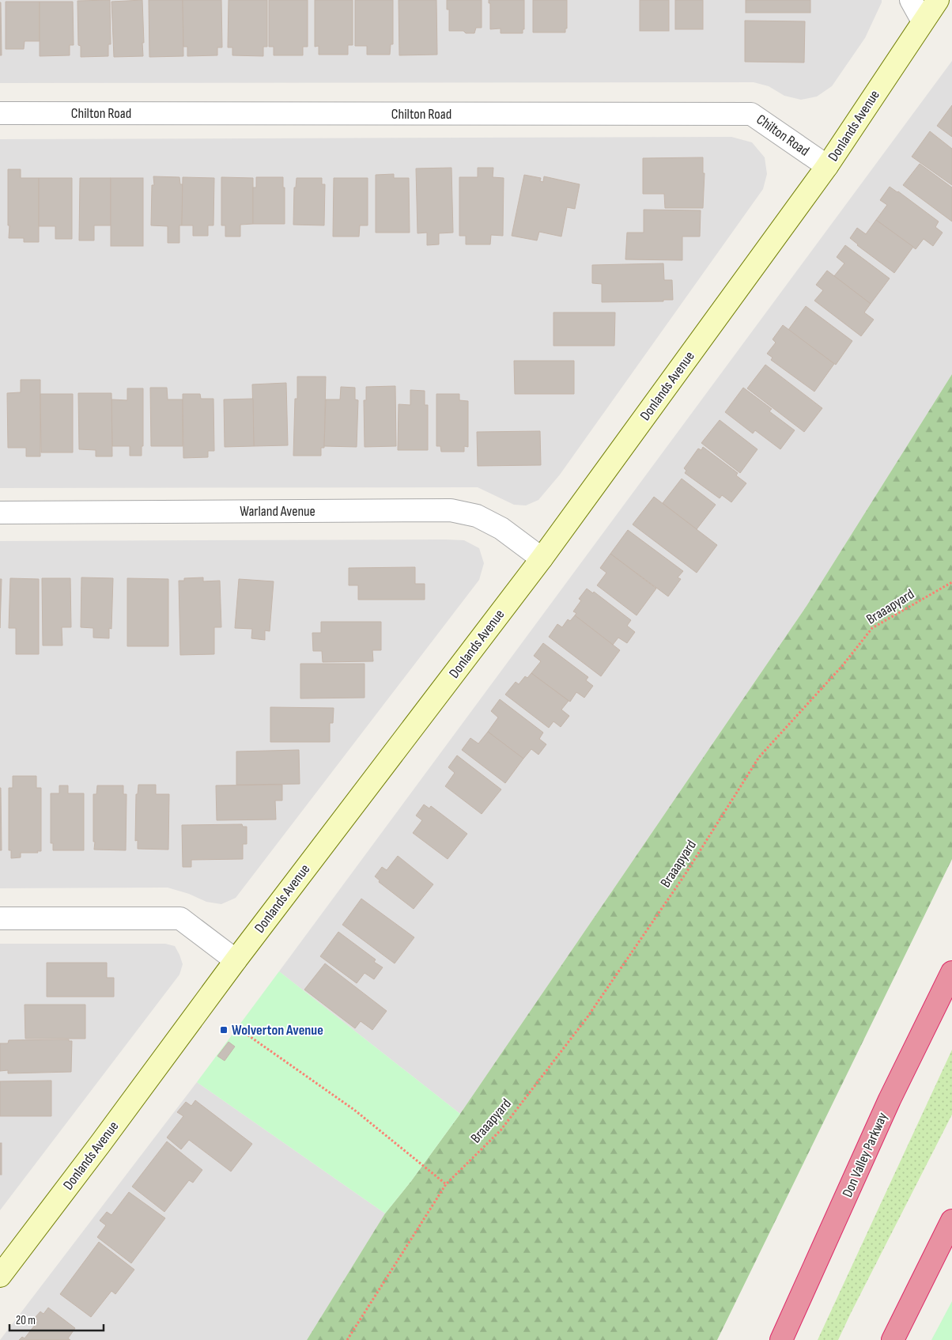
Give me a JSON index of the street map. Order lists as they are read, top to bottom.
{
  "streets": {
    "highway": ["Don Valley Parkway"],
    "street": ["Chilton Road", "Donlands Avenue", "Warland Avenue"],
    "path": ["Braaapyard"]
  },
  "crossings": [
    ["Chilton Road", "Donlands Avenue"],
    ["Donlands Avenue", "Warland Avenue"]
  ],
  "places": {
    "transit": ["Wolverton Avenue"]
  },
  "scale_bar": "20 m"
}
